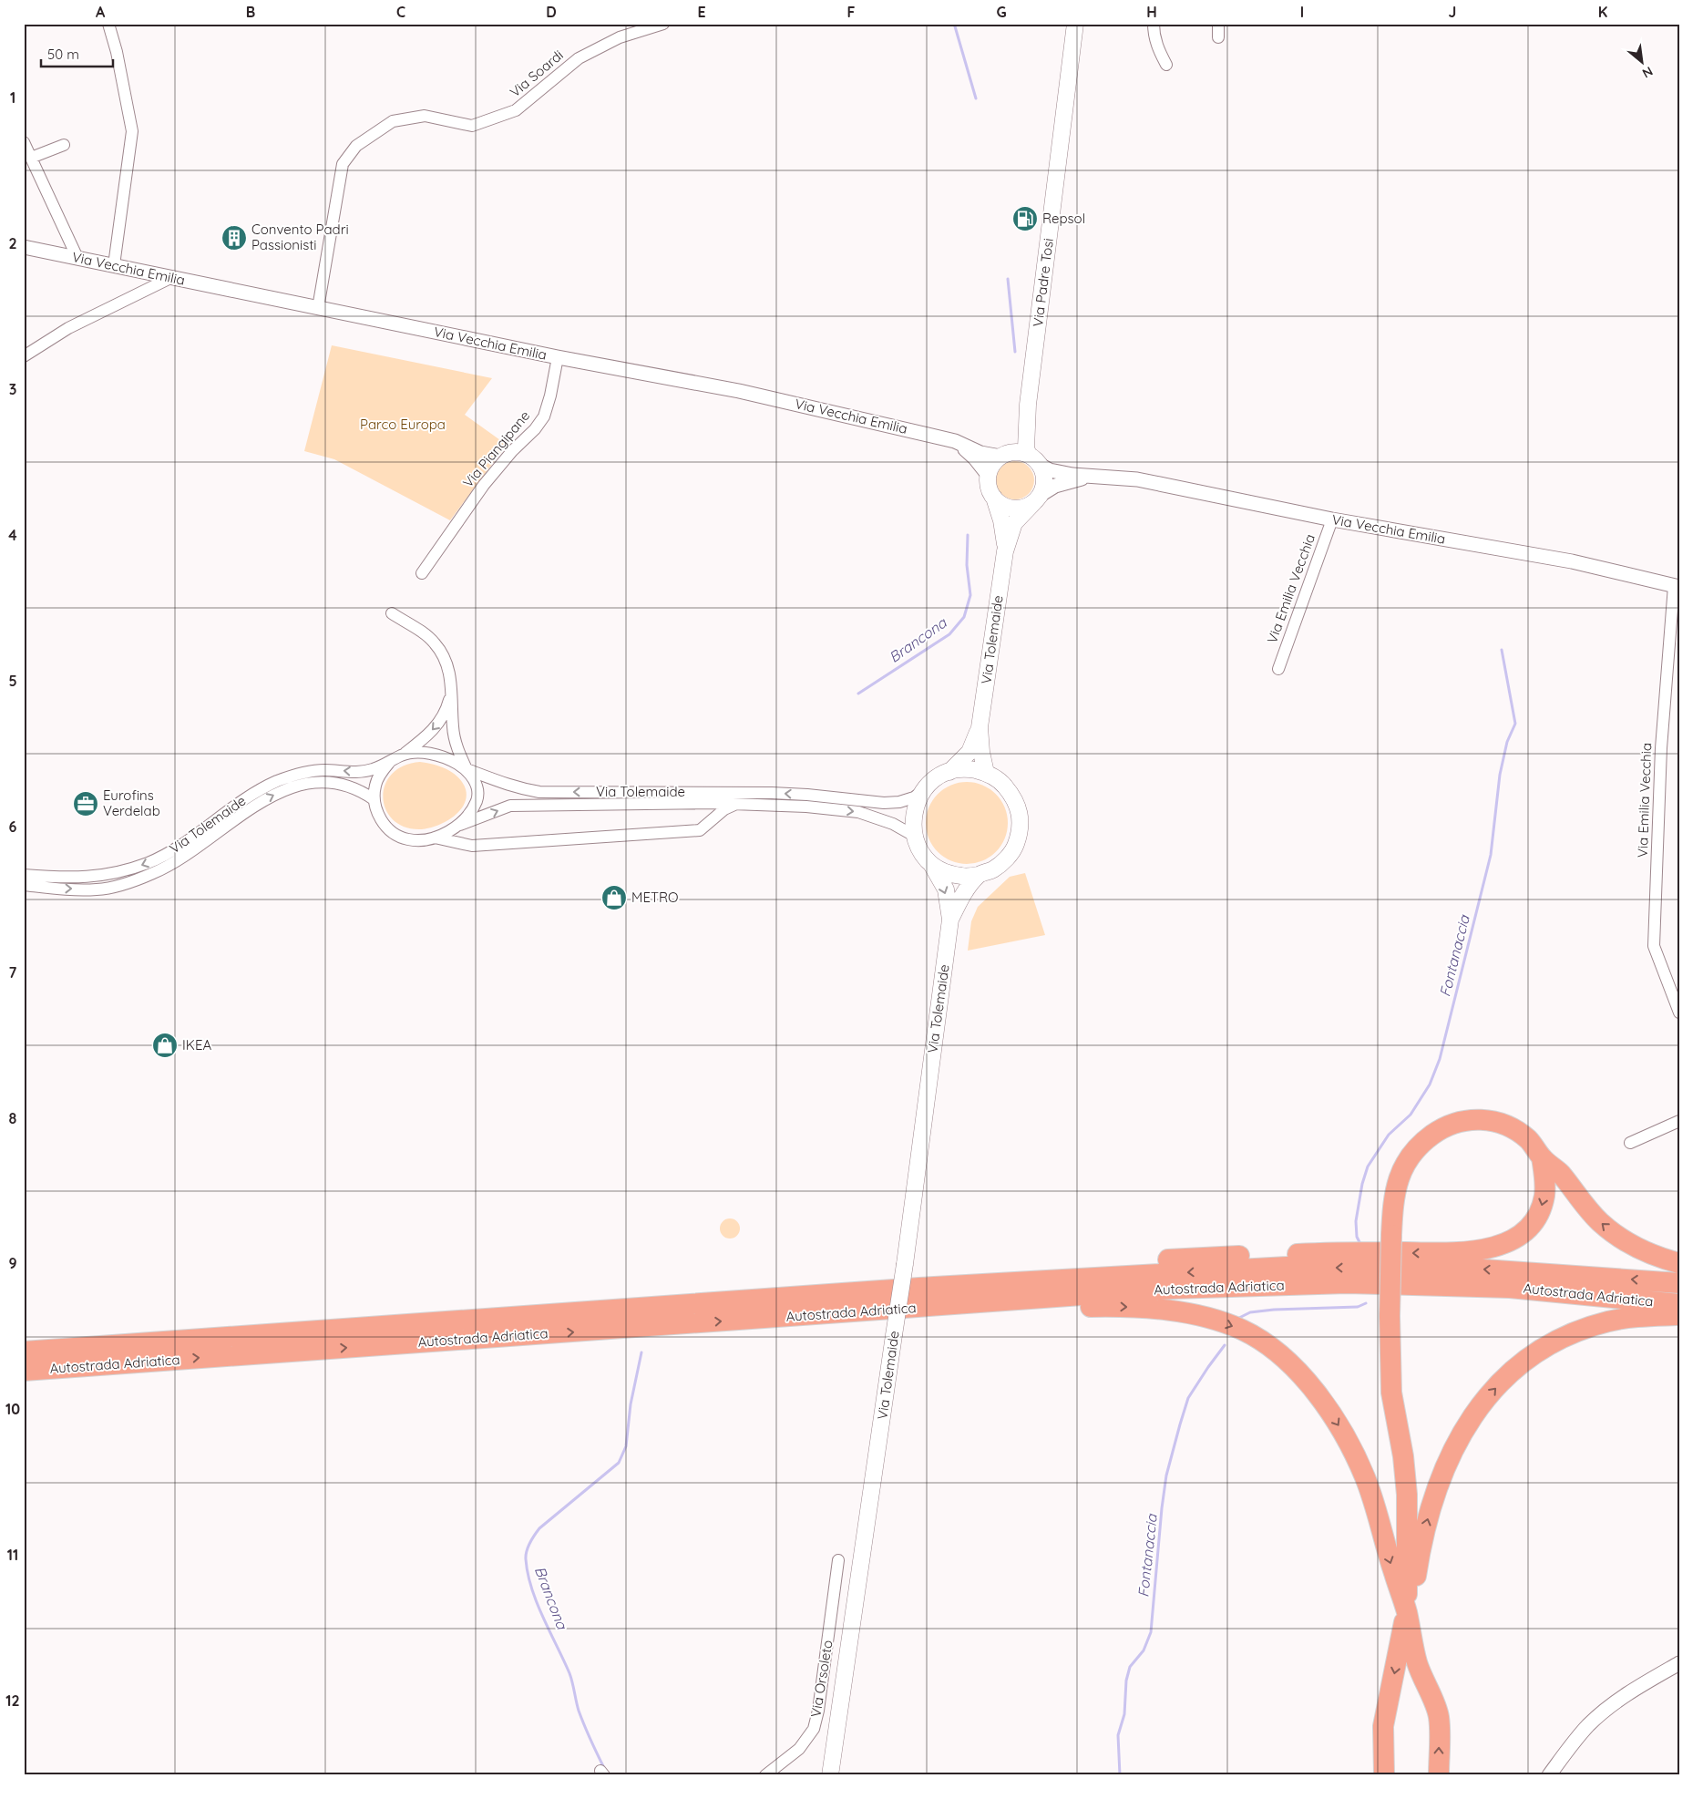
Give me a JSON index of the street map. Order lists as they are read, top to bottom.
{
  "streets": {
    "highway": ["Autostrada Adriatica"],
    "main road": ["Via Padre Tosi", "Via Tolemaide"],
    "street": [
      "Via Soardi",
      "Via Vecchia Emilia",
      "Via Piangipane",
      "Via Emilia Vecchia",
      "Via Orsoleto"
    ]
  },
  "crossings": [
    ["Via Soardi", "Via Vecchia Emilia"],
    ["Via Vecchia Emilia", "Via Piangipane"],
    ["Via Vecchia Emilia", "Via Emilia Vecchia"],
    ["Via Vecchia Emilia", "Via Tolemaide"]
  ],
  "water": ["Brancona", "Fontanaccia"],
  "parks": ["Parco Europa"],
  "places": {
    "fuel station": ["Repsol"],
    "building": ["Convento Padri Passionisti"],
    "office": ["Eurofins Verdelab"],
    "shop": ["METRO", "IKEA"]
  },
  "scale_bar": "50 m",
  "north": "bottom right",
  "grid": {
    "columns": [
      "A",
      "B",
      "C",
      "D",
      "E",
      "F",
      "G",
      "H",
      "I",
      "J",
      "K"
    ],
    "rows": [
      "1",
      "2",
      "3",
      "4",
      "5",
      "6",
      "7",
      "8",
      "9",
      "10",
      "11",
      "12"
    ]
  }
}
